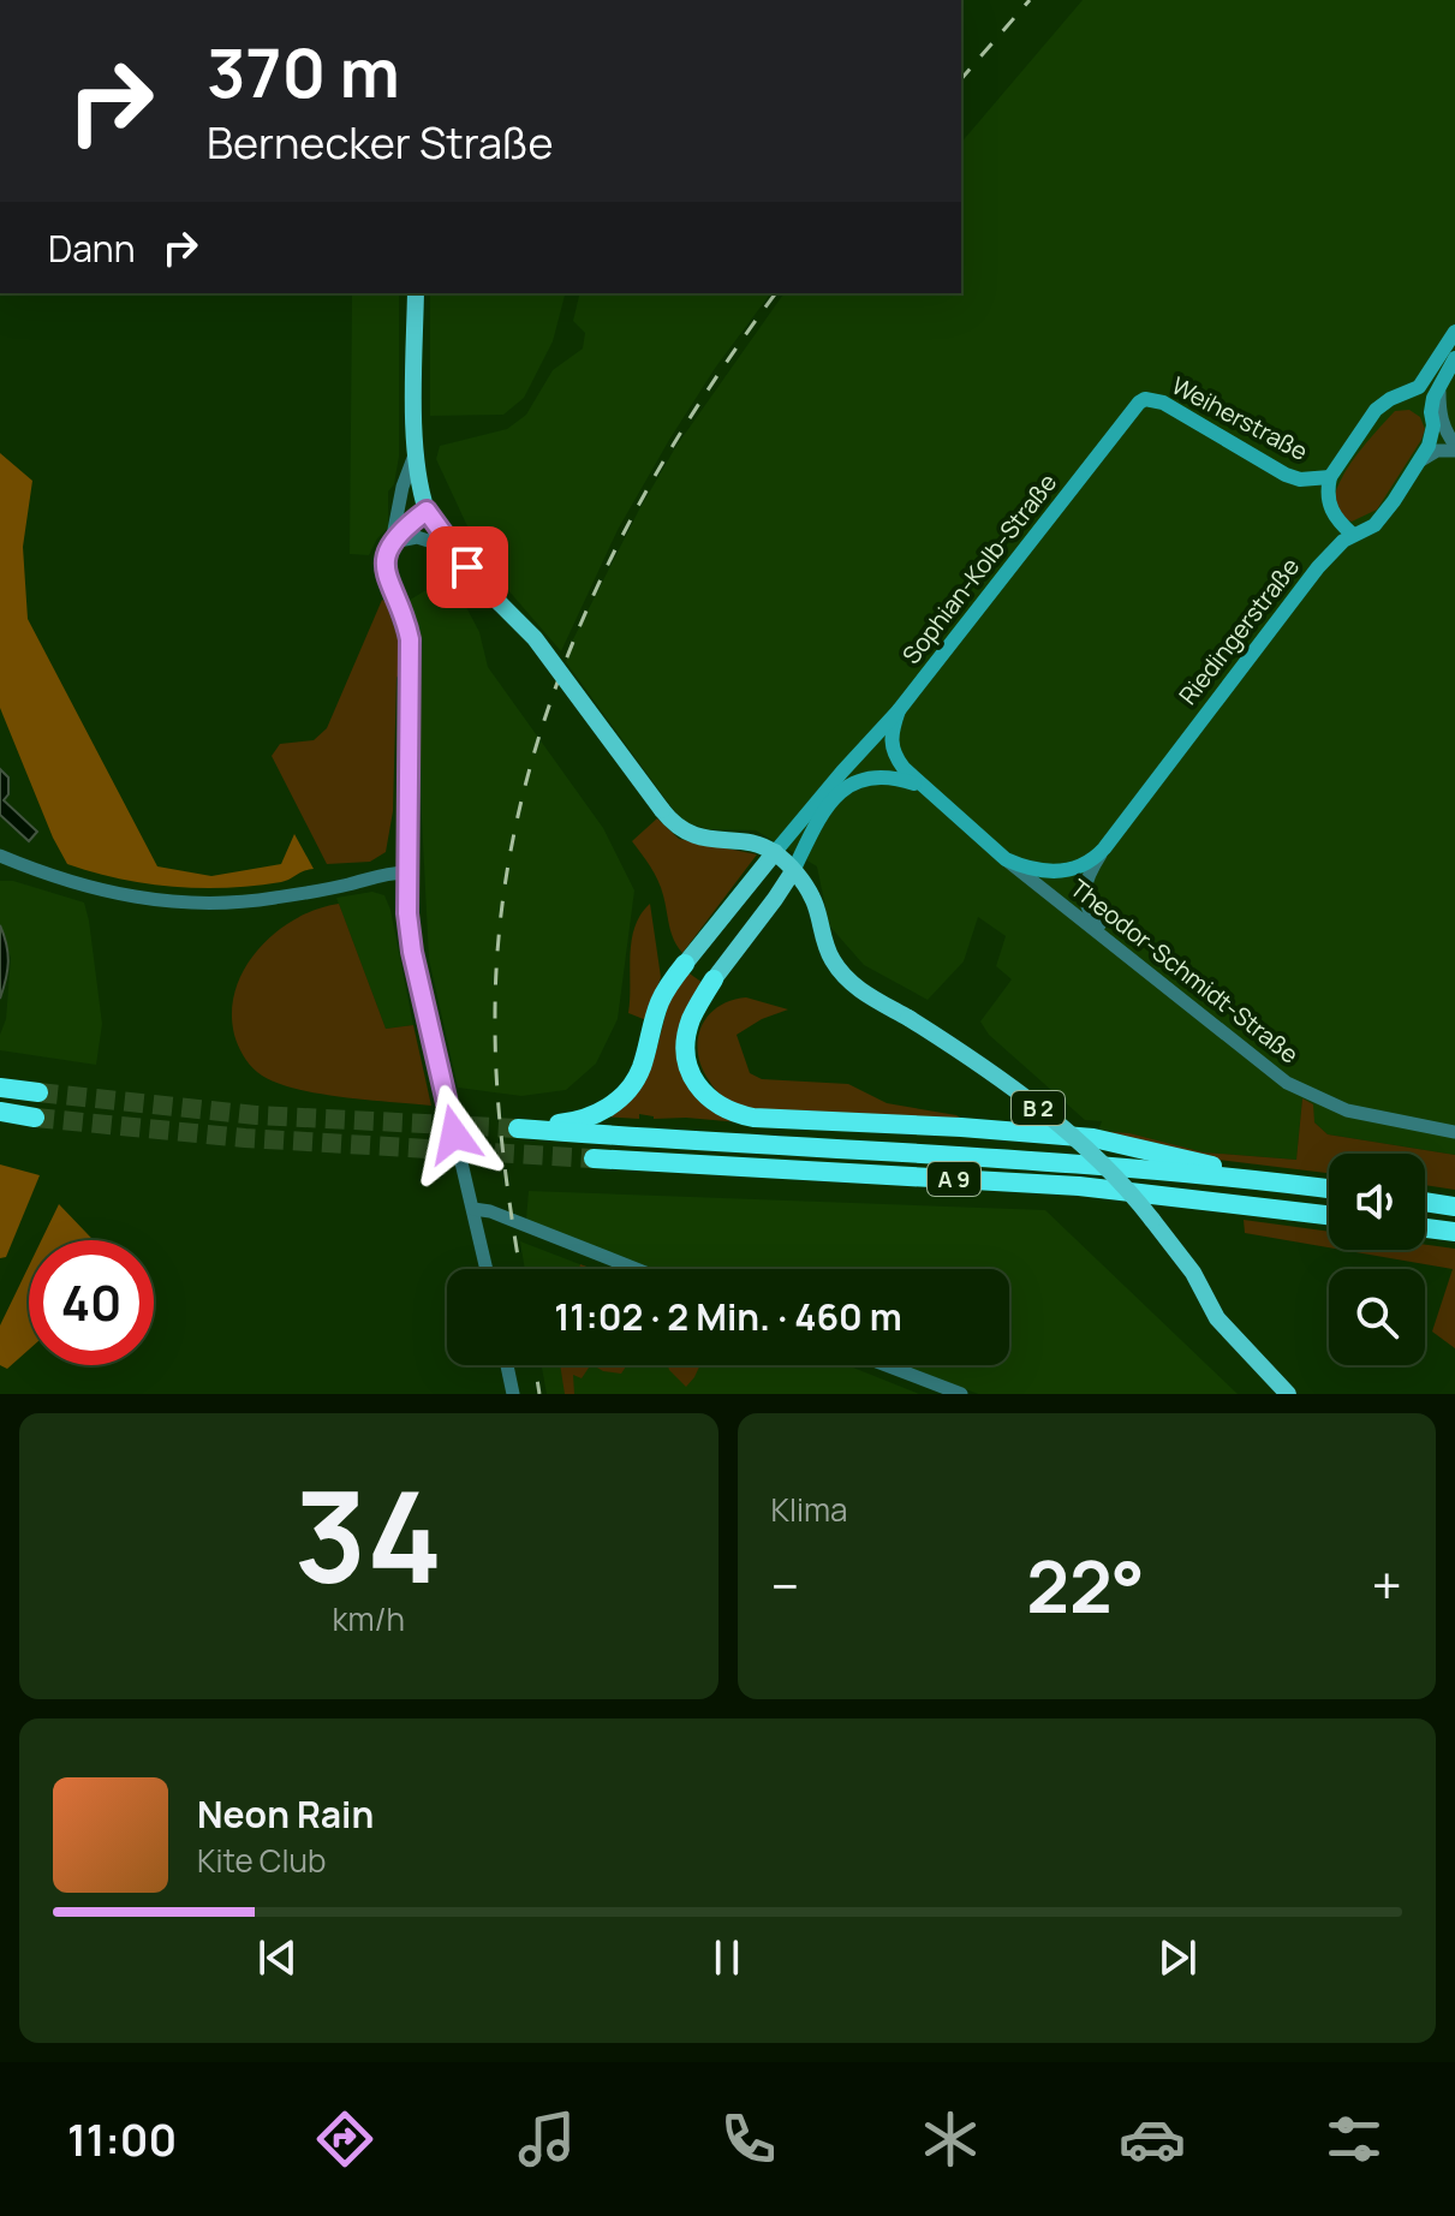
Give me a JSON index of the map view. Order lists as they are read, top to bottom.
{
  "streets": {
    "highway": ["A 9"],
    "main road": [
      "Weiherstraße",
      "Sophian-Kolb-Straße",
      "Riedingerstraße",
      "Theodor-Schmidt-Straße",
      "B 2"
    ]
  },
  "crossings": [
    ["Weiherstraße", "Sophian-Kolb-Straße"],
    ["Sophian-Kolb-Straße", "Theodor-Schmidt-Straße"],
    ["Sophian-Kolb-Straße", "B 2"],
    ["Riedingerstraße", "Theodor-Schmidt-Straße"]
  ],
  "page": {
    "turn": ["370 m", "Bernecker Straße"],
    "then": "Dann",
    "limit": "40",
    "trip": "11:02 · 2 Min. · 460 m",
    "tile": [
      ["34", "km/h"],
      "Klima"
    ],
    "heat": ["−", "22°", "+"],
    "song": ["Neon Rain", "Kite Club"],
    "tabs": "11:00"
  }
}
